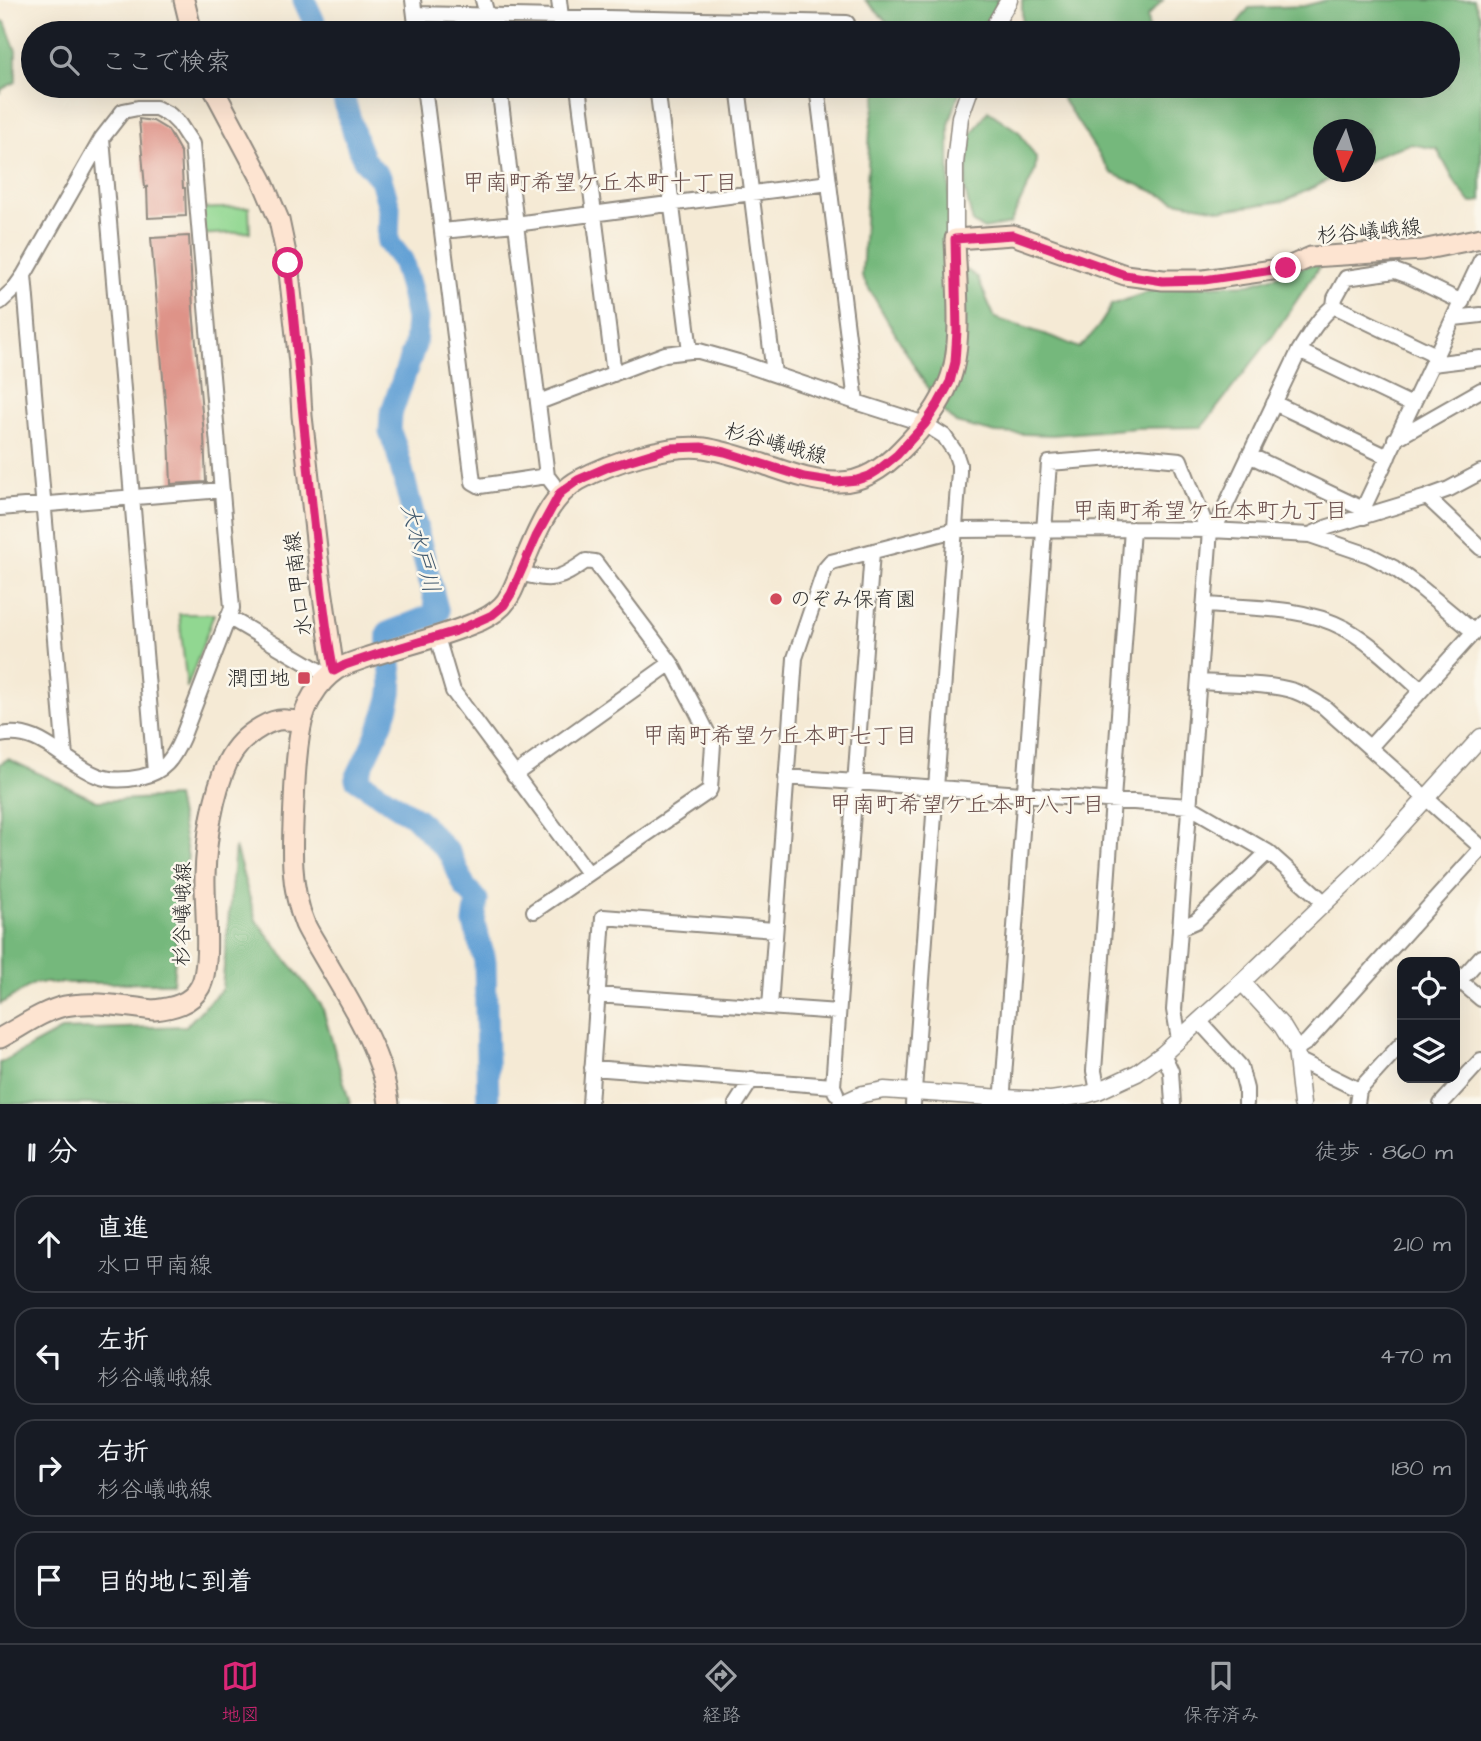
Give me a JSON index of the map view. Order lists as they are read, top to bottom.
{
  "streets": {
    "main road": ["杉谷嶬峨線", "水口甲南線"]
  },
  "districts": [
    "甲南町希望ケ丘本町十丁目",
    "甲南町希望ケ丘本町九丁目",
    "甲南町希望ケ丘本町七丁目",
    "甲南町希望ケ丘本町八丁目"
  ],
  "water": ["大水戸川"],
  "places": {
    "other": ["のぞみ保育園"],
    "transit": ["潤団地"]
  },
  "north": "bottom",
  "page": {
    "search": "ここで検索",
    "heading": ["11 分", "徒歩 · 860 m"],
    "list": [
      ["直進", "水口甲南線", "210 m"],
      ["左折", "杉谷嶬峨線", "470 m"],
      ["右折", "杉谷嶬峨線", "180 m"],
      "目的地に到着"
    ],
    "nav": ["地図", "経路", "保存済み"]
  }
}
